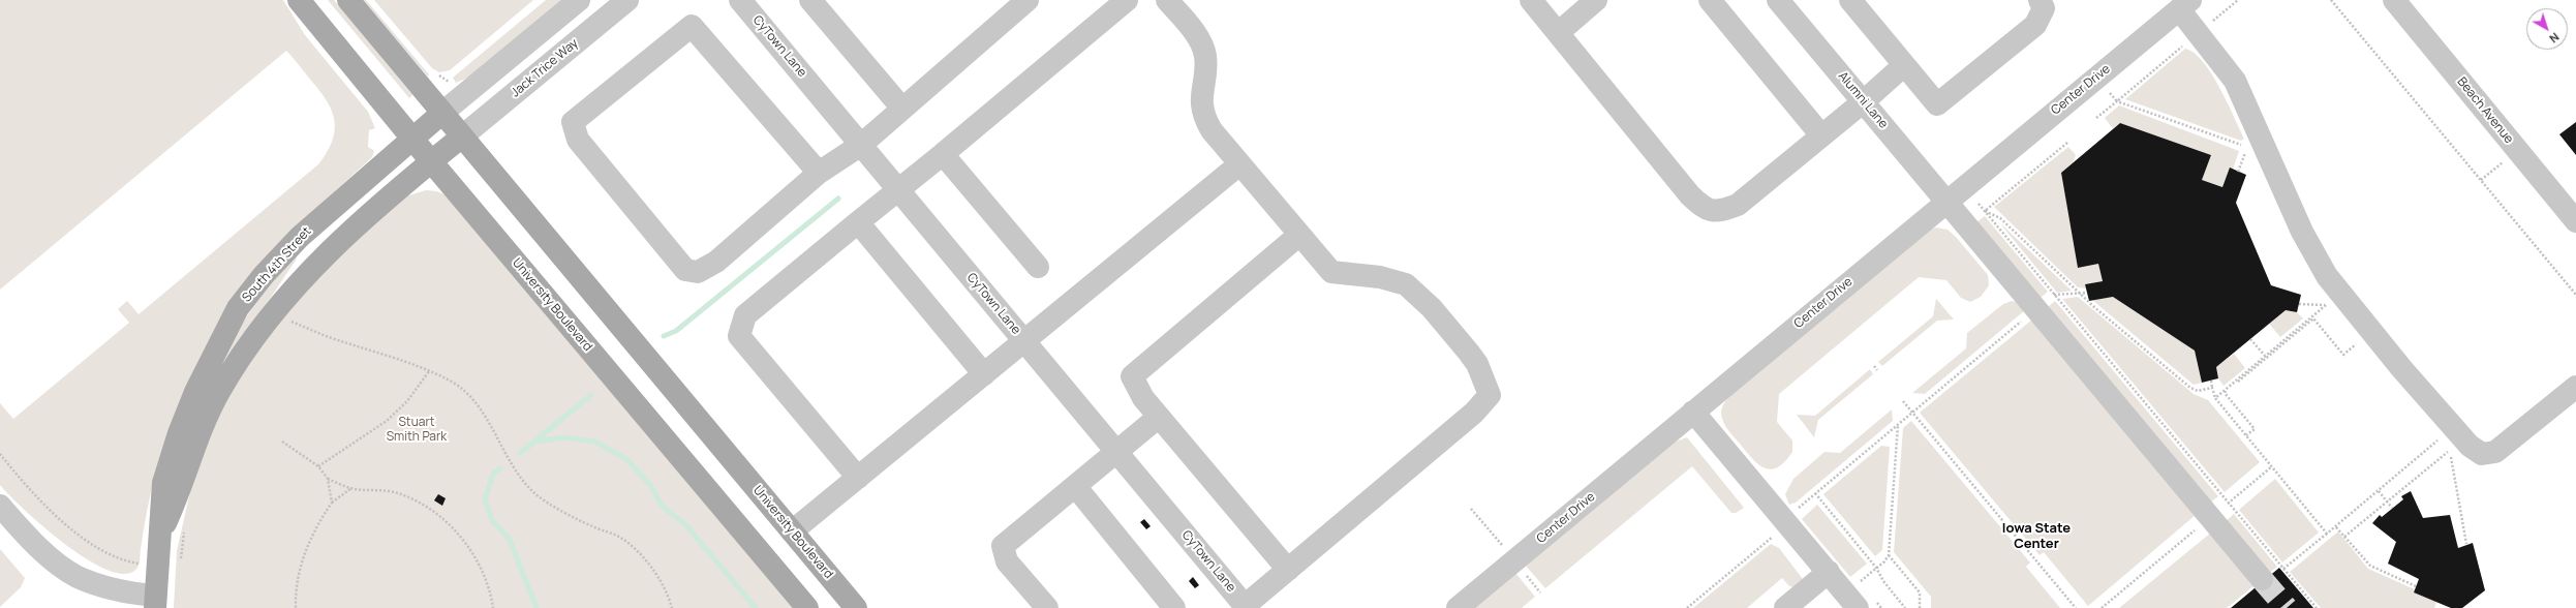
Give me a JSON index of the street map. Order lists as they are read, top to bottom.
{
  "streets": {
    "main road": ["South 4th Street", "University Boulevard"],
    "street": [
      "CyTown Lane",
      "Jack Trice Way",
      "Center Drive",
      "Alumni Lane",
      "Beach Avenue"
    ]
  },
  "crossings": [
    ["Jack Trice Way", "South 4th Street"],
    ["Jack Trice Way", "University Boulevard"],
    ["Center Drive", "Alumni Lane"],
    ["South 4th Street", "University Boulevard"]
  ],
  "districts": ["Iowa State Center"],
  "parks": ["Stuart Smith Park"],
  "north": "bottom right"
}
